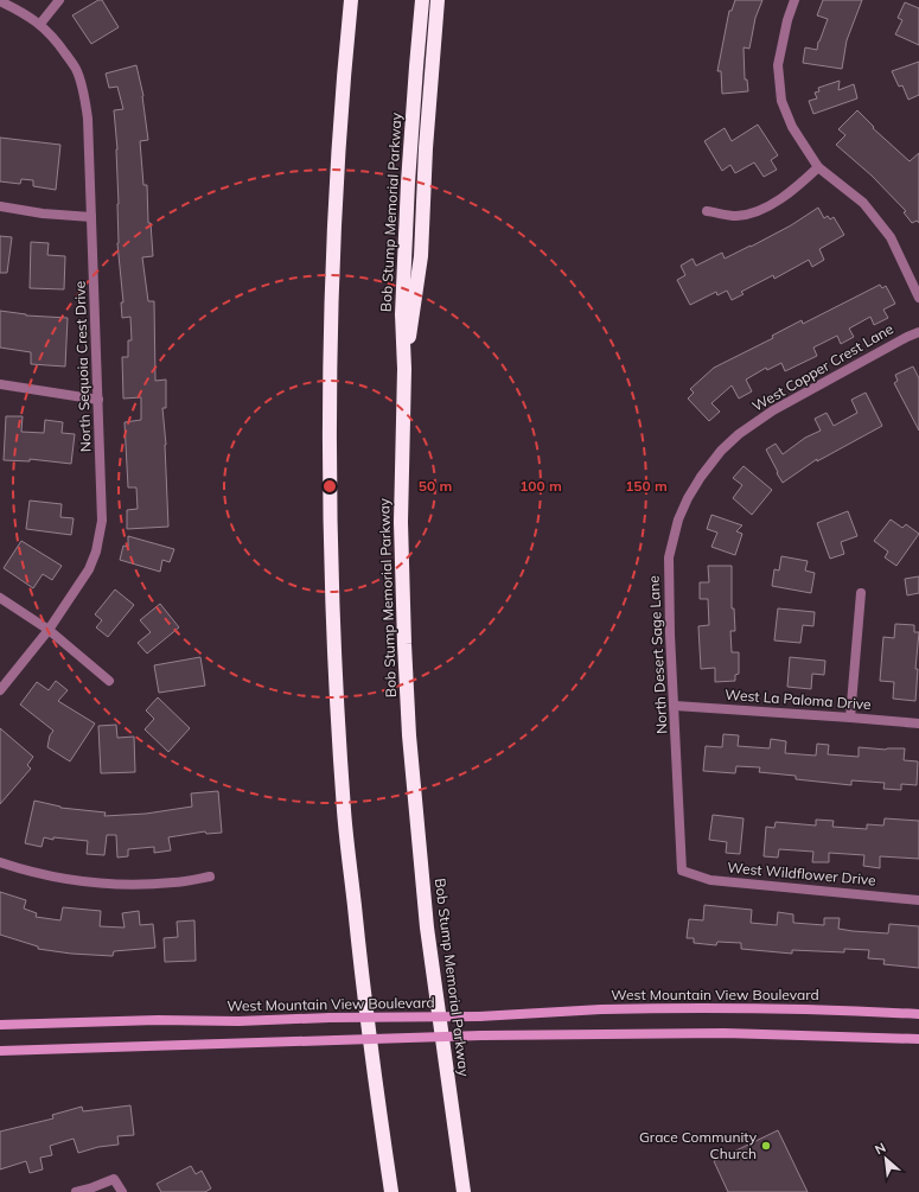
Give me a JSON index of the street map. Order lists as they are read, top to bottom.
{
  "streets": {
    "highway": ["Bob Stump Memorial Parkway"],
    "street": [
      "North Sequoia Crest Drive",
      "West Copper Crest Lane",
      "North Desert Sage Lane",
      "West La Paloma Drive",
      "West Wildflower Drive",
      "West Mountain View Boulevard"
    ]
  },
  "crossings": [
    ["West Copper Crest Lane", "North Desert Sage Lane"],
    ["North Desert Sage Lane", "West La Paloma Drive"],
    ["North Desert Sage Lane", "West Wildflower Drive"]
  ],
  "places": ["Grace Community Church"],
  "north": "top left",
  "rings": ["50 m", "100 m", "150 m"]
}
